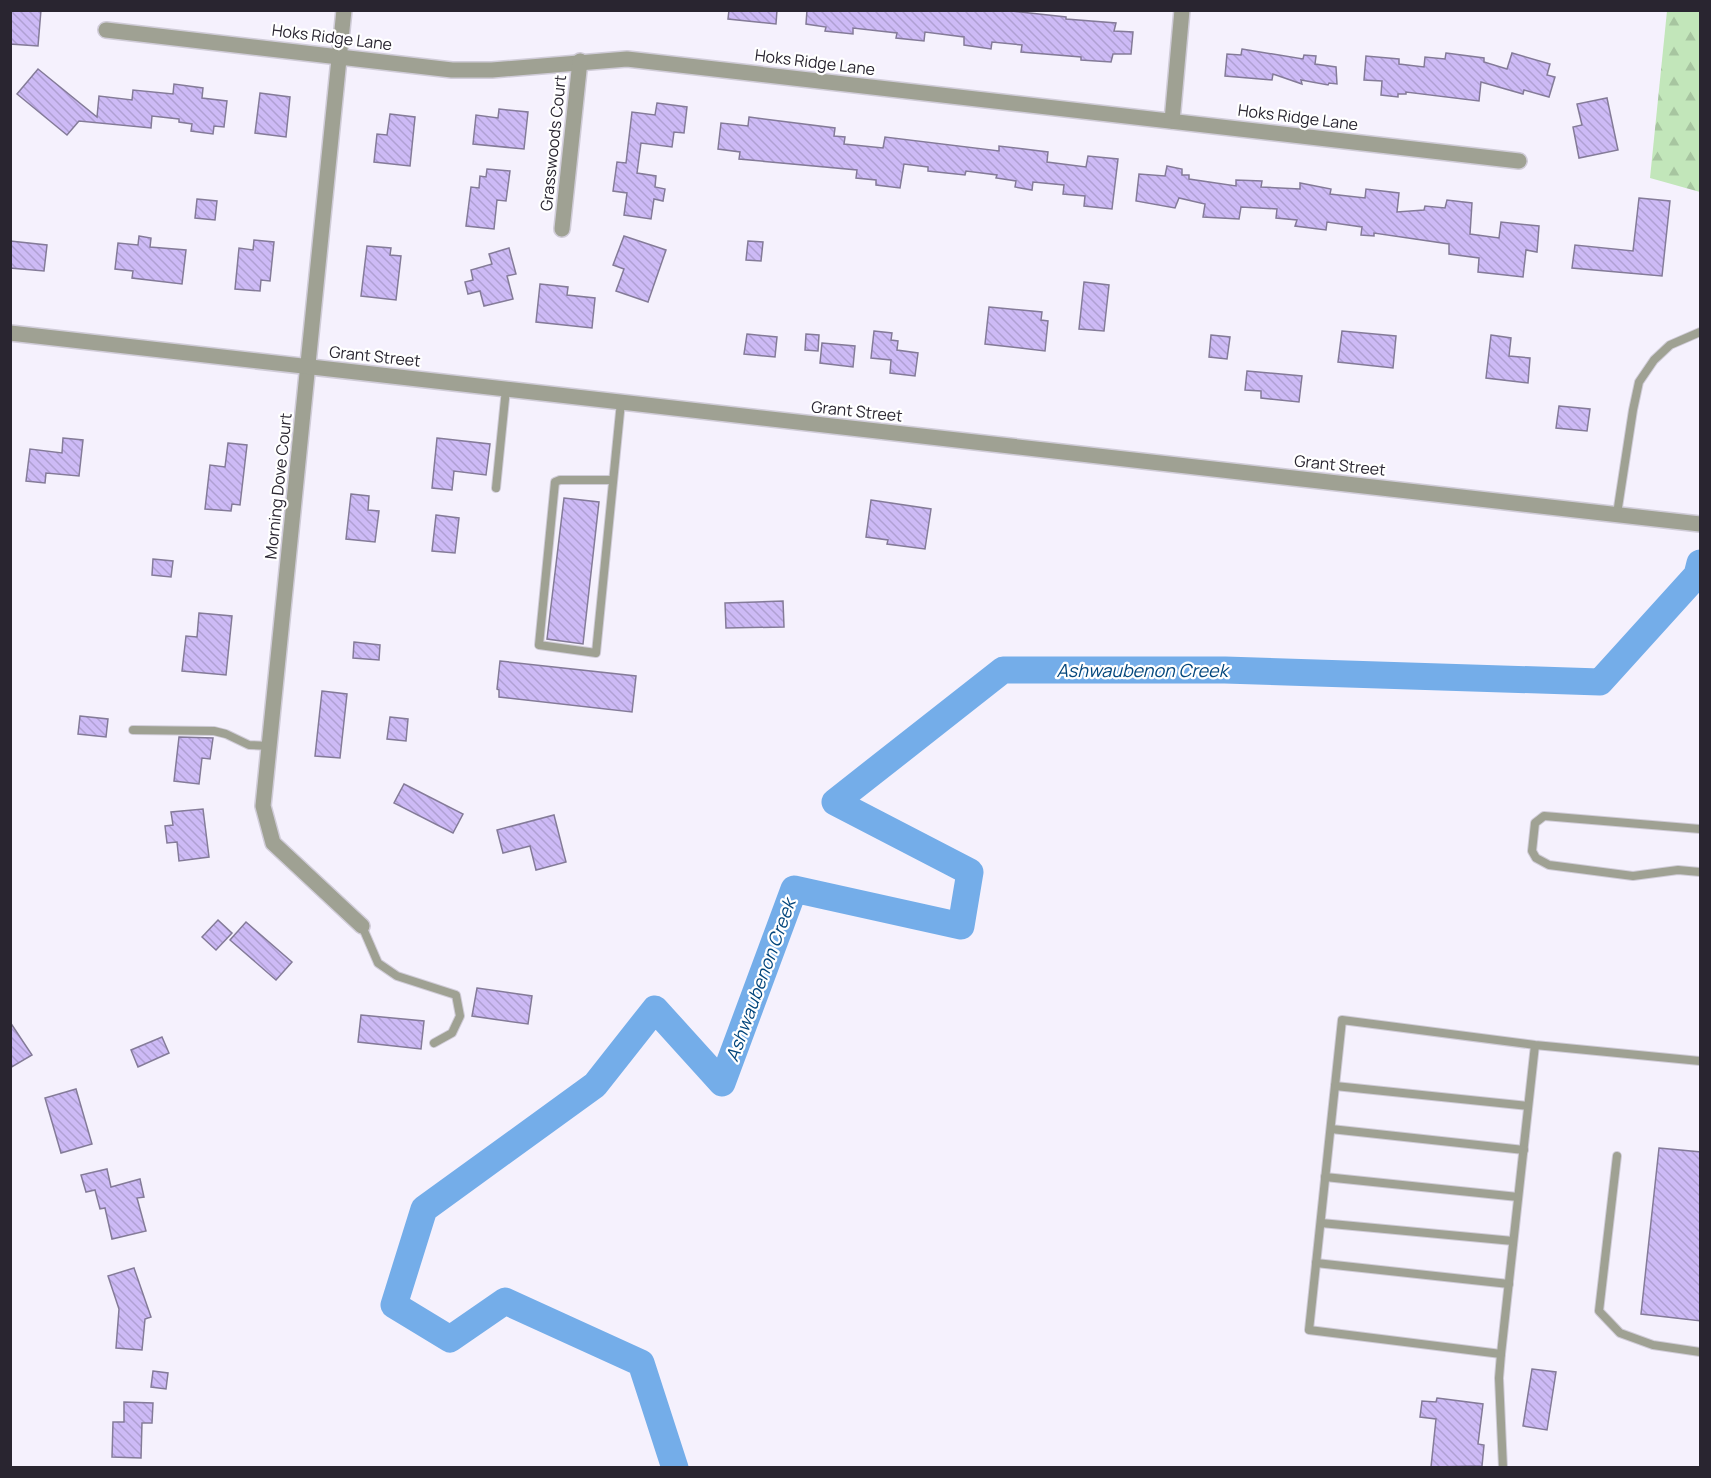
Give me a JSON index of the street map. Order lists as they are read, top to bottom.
{
  "streets": {
    "street": [
      "Hoks Ridge Lane",
      "Grasswoods Court",
      "Grant Street",
      "Morning Dove Court"
    ]
  },
  "crossings": [
    ["Hoks Ridge Lane", "Grasswoods Court"],
    ["Hoks Ridge Lane", "Morning Dove Court"],
    ["Grant Street", "Morning Dove Court"]
  ],
  "water": ["Ashwaubenon Creek"]
}
